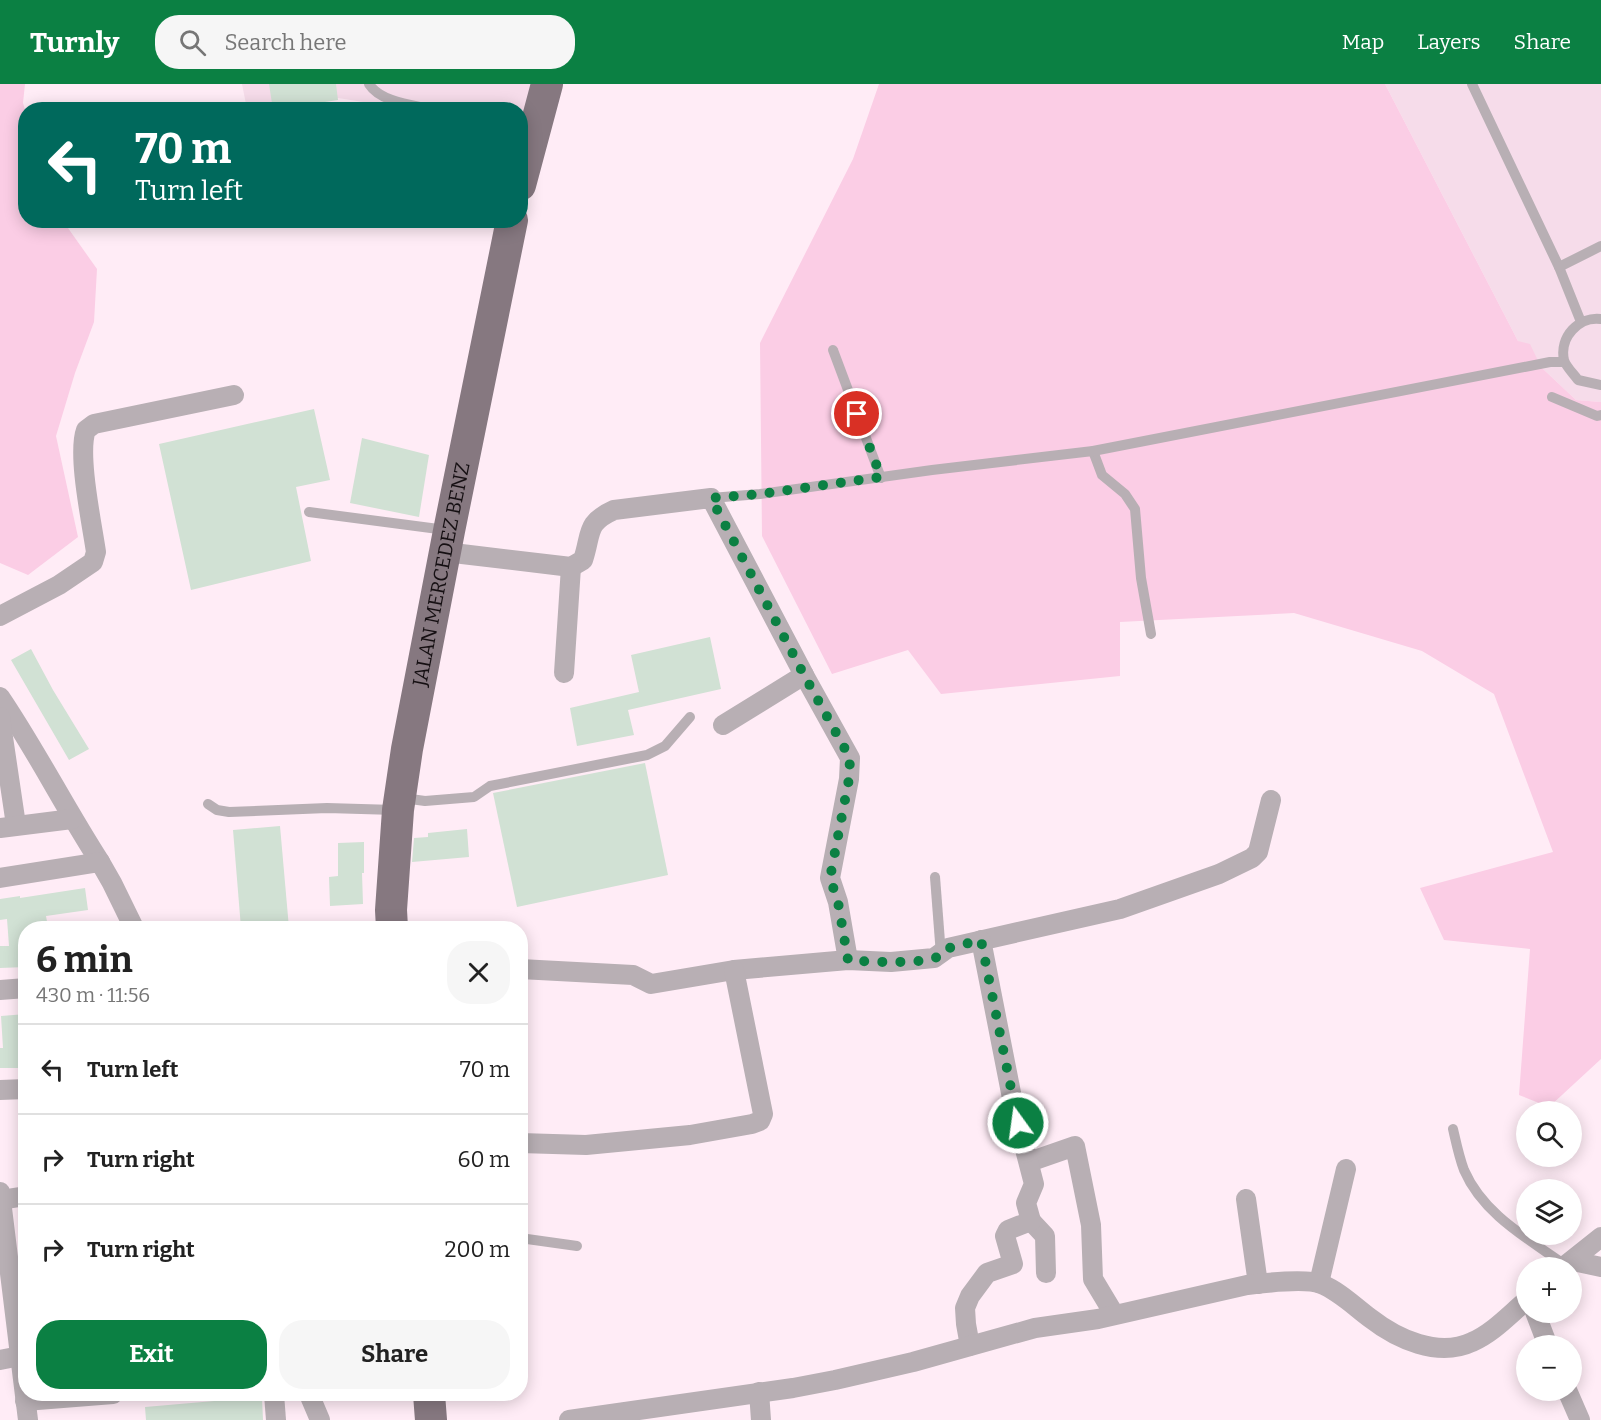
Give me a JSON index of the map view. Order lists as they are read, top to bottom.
{
  "streets": {
    "main road": ["JALAN MERCEDEZ BENZ"]
  },
  "page": {
    "header": "Turnly",
    "search": "Search here",
    "nav": ["Map", "Layers", "Share"],
    "turn": ["70 m", "Turn left"],
    "heading": ["6 min", "430 m · 11:56"],
    "list": [
      {
        "name": "Turn left",
        "value": "70 m"
      },
      {
        "name": "Turn right",
        "value": "60 m"
      },
      {
        "name": "Turn right",
        "value": "200 m"
      }
    ],
    "map_buttons": ["+", "−"],
    "buttons": ["Exit", "Share"]
  }
}
